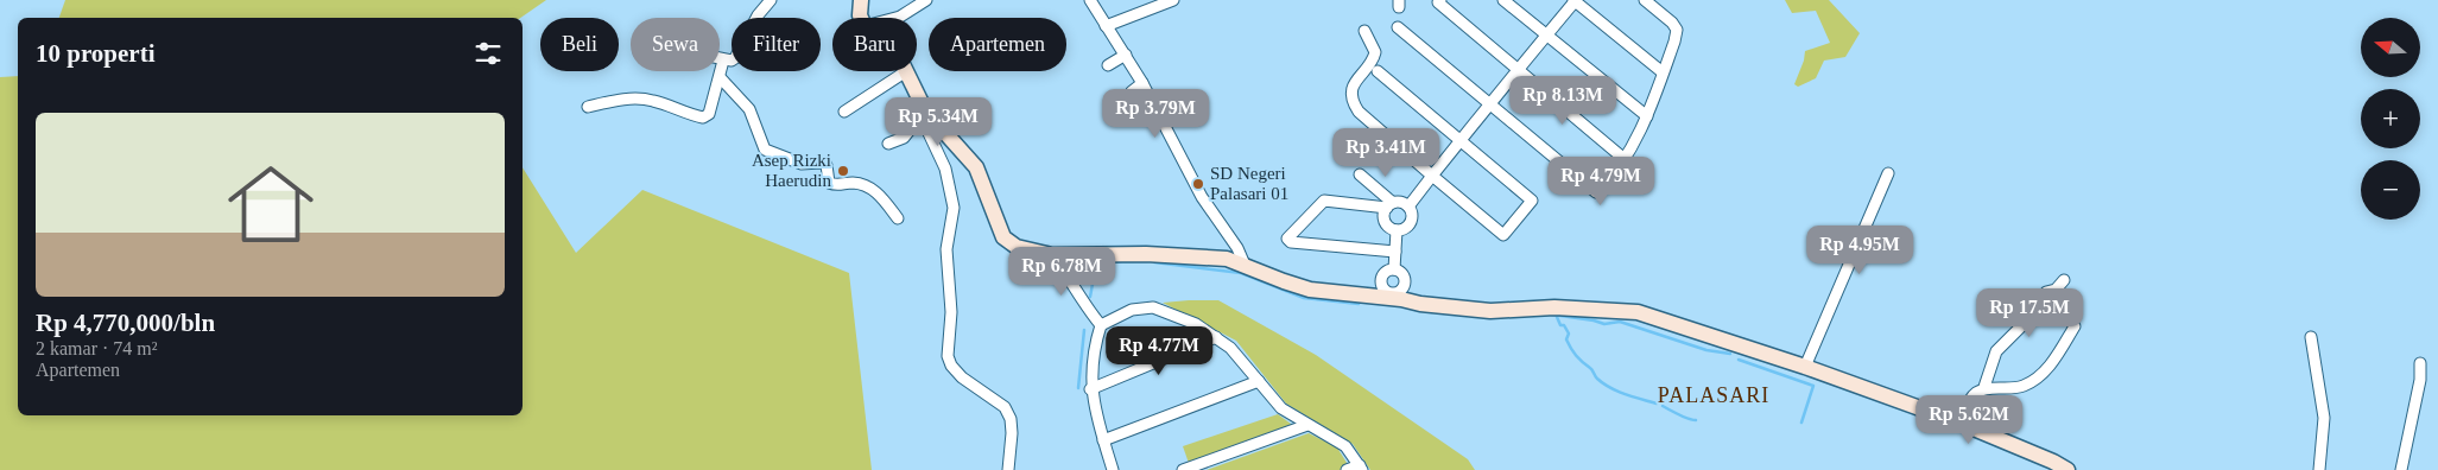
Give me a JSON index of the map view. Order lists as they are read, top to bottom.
{
  "districts": ["PALASARI"],
  "places": ["Asep Rizki Haerudin", "SD Negeri Palasari 01"],
  "north": "left",
  "page": {
    "map_buttons": ["+", "−"],
    "chip": [
      "Beli",
      "Sewa",
      "Filter",
      "Baru",
      "Apartemen"
    ],
    "heading": "10 properti",
    "price": [
      "Rp 8.13M",
      "Rp 3.79M",
      "Rp 5.34M",
      "Rp 3.41M",
      "Rp 4.79M",
      "Rp 4.95M",
      "Rp 6.78M",
      "Rp 17.5M",
      "Rp 4.77M",
      "Rp 5.62M"
    ],
    "list": [
      {
        "name": "Rp 4,770,000/bln",
        "note": "2 kamar · 74 m² · Apartemen"
      }
    ]
  }
}
